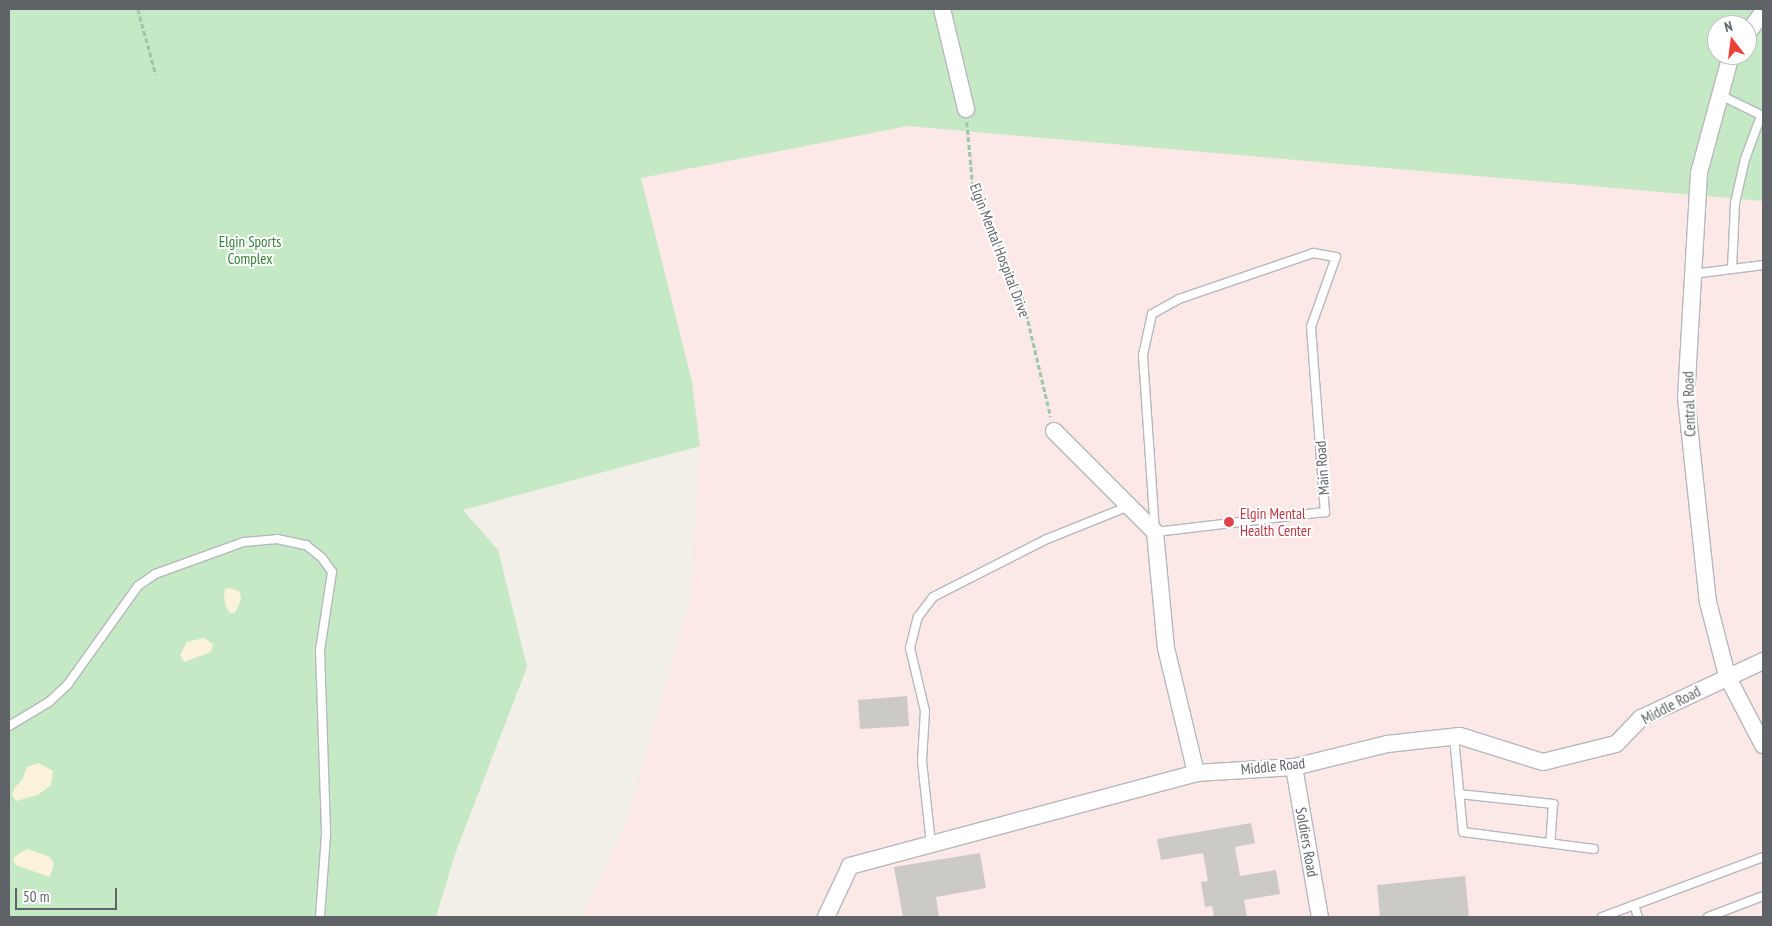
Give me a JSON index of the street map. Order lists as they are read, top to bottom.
{
  "streets": {
    "street": ["Central Road", "Middle Road", "Soldiers Road"],
    "lane": ["Main Road"],
    "path": ["Elgin Mental Hospital Drive"]
  },
  "crossings": [
    ["Central Road", "Middle Road"],
    ["Middle Road", "Soldiers Road"]
  ],
  "parks": ["Elgin Sports Complex"],
  "places": ["Elgin Mental Health Center"],
  "scale_bar": "50 m",
  "north": "top"
}
